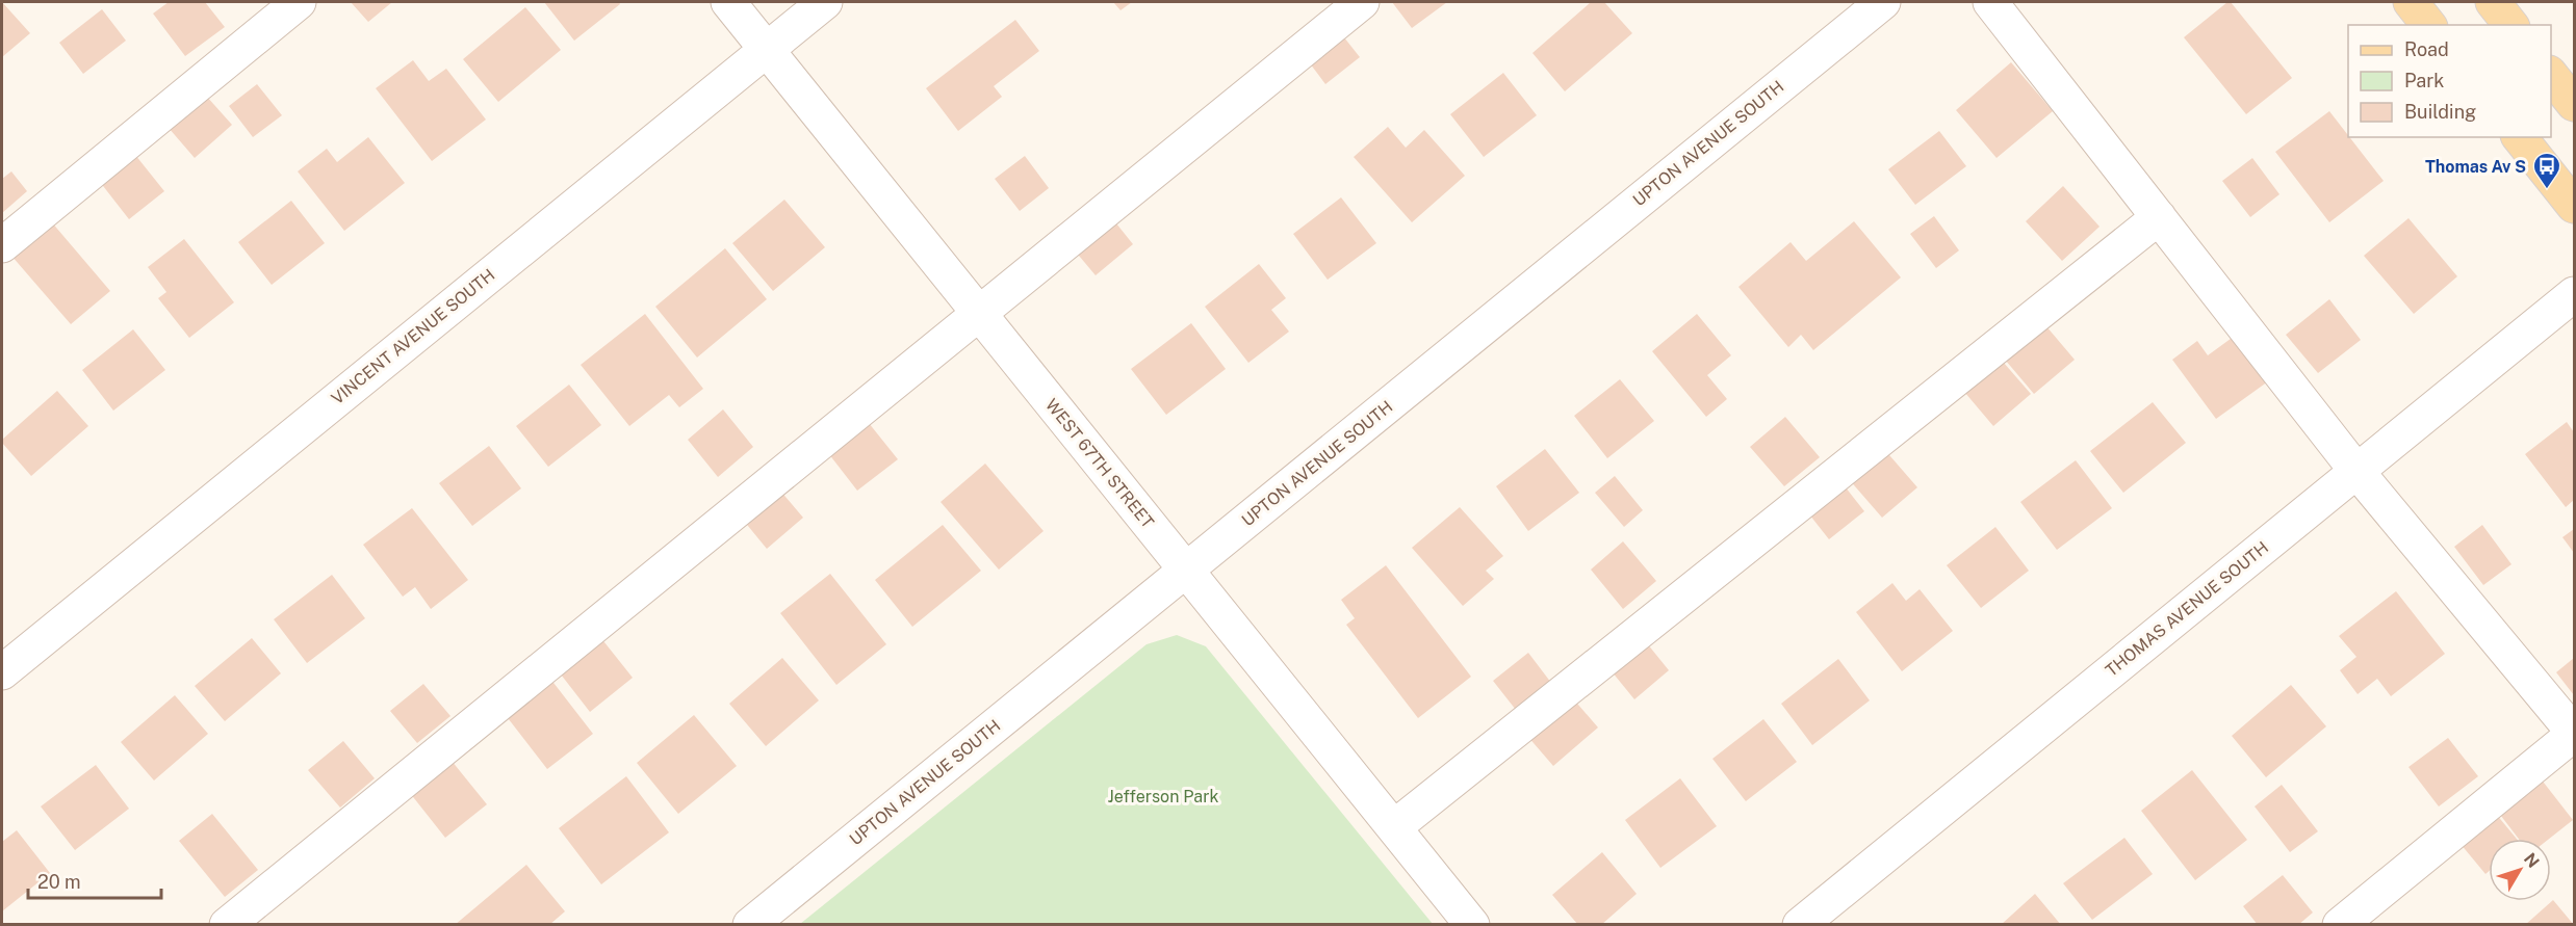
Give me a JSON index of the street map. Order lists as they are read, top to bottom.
{
  "streets": {
    "street": [
      "UPTON AVENUE SOUTH",
      "VINCENT AVENUE SOUTH",
      "WEST 67TH STREET",
      "THOMAS AVENUE SOUTH"
    ]
  },
  "crossings": [
    ["UPTON AVENUE SOUTH", "WEST 67TH STREET"],
    ["VINCENT AVENUE SOUTH", "WEST 67TH STREET"]
  ],
  "parks": ["Jefferson Park"],
  "places": {
    "bus stop": ["Thomas Av S"]
  },
  "legend": ["Road", "Park", "Building"],
  "scale_bar": "20 m",
  "north": "top right"
}
